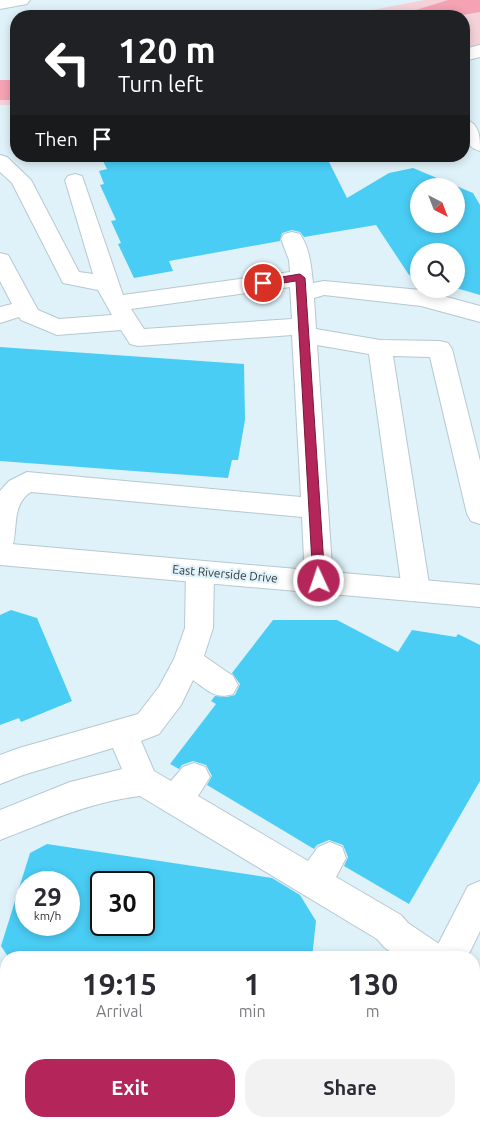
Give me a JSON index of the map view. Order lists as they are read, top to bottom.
{
  "streets": {
    "main road": ["East Riverside Drive"]
  },
  "north": "bottom right",
  "page": {
    "turn": ["120 m", "Turn left"],
    "then": "Then",
    "speed": "29 km/h",
    "limit": "30",
    "eta": [
      "19:15",
      "Arrival",
      "1",
      "min",
      "130",
      "m"
    ],
    "buttons": ["Exit", "Share"]
  }
}
